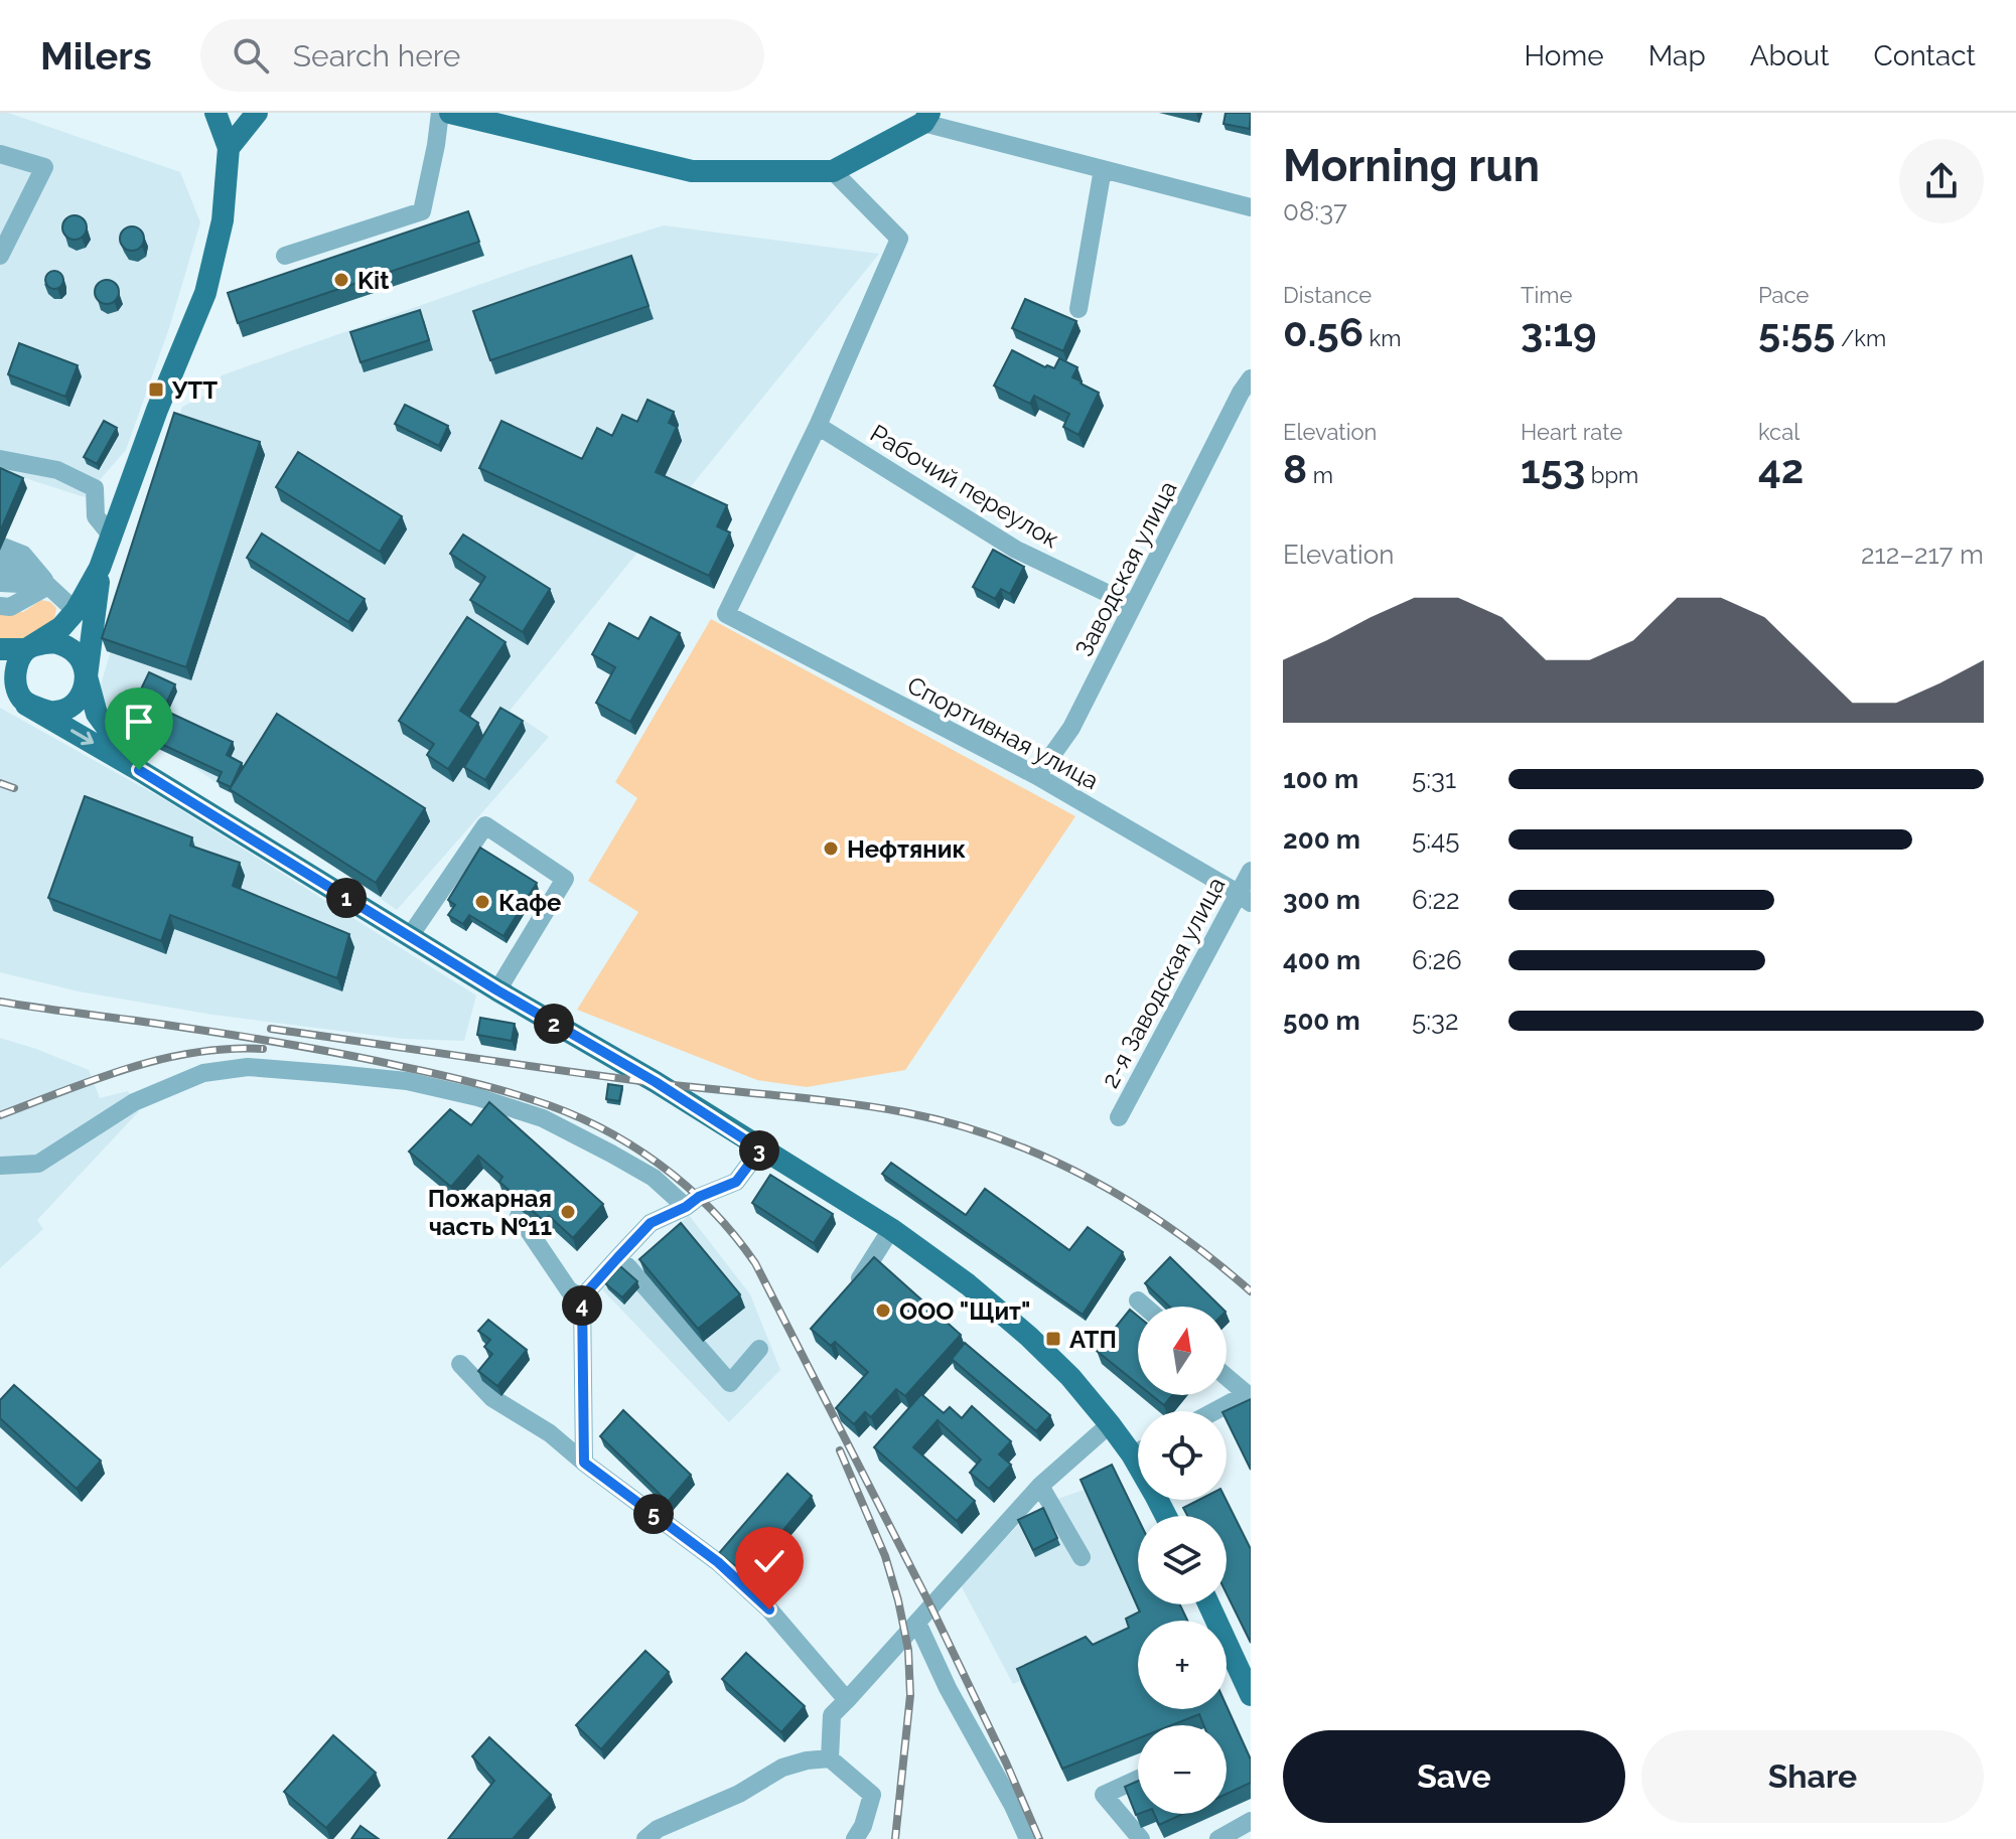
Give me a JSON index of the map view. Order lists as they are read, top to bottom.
{
  "streets": {
    "street": [
      "Рабочий переулок",
      "Заводская улица",
      "Спортивная улица",
      "2-я Заводская улица"
    ]
  },
  "crossings": [
    ["Рабочий переулок", "Заводская улица"],
    ["Рабочий переулок", "Спортивная улица"],
    ["Заводская улица", "Спортивная улица"],
    ["Спортивная улица", "2-я Заводская улица"]
  ],
  "places": {
    "other": [
      "Kit",
      "Нефтяник",
      "Кафе",
      "Пожарная часть №11",
      "ООО \"Щит\""
    ],
    "transit": ["УТТ", "АТП"]
  },
  "north": "top",
  "page": {
    "header": "Milers",
    "search": "Search here",
    "nav": [
      "Home",
      "Map",
      "About",
      "Contact"
    ],
    "heading": ["Morning run", "08:37"],
    "stats": [
      ["Distance", "0.56 km"],
      ["Time", "3:19"],
      ["Pace", "5:55 /km"],
      ["Elevation", "8 m"],
      ["Heart rate", "153 bpm"],
      ["kcal", "42"]
    ],
    "chart": ["Elevation", "212–217 m"],
    "list": [
      {
        "name": "100 m",
        "note": "5:31"
      },
      {
        "name": "200 m",
        "note": "5:45"
      },
      {
        "name": "300 m",
        "note": "6:22"
      },
      {
        "name": "400 m",
        "note": "6:26"
      },
      {
        "name": "500 m",
        "note": "5:32"
      }
    ],
    "pins": [
      "1",
      "2",
      "3",
      "4",
      "5"
    ],
    "map_buttons": ["+", "−"],
    "buttons": ["Save", "Share"]
  }
}
